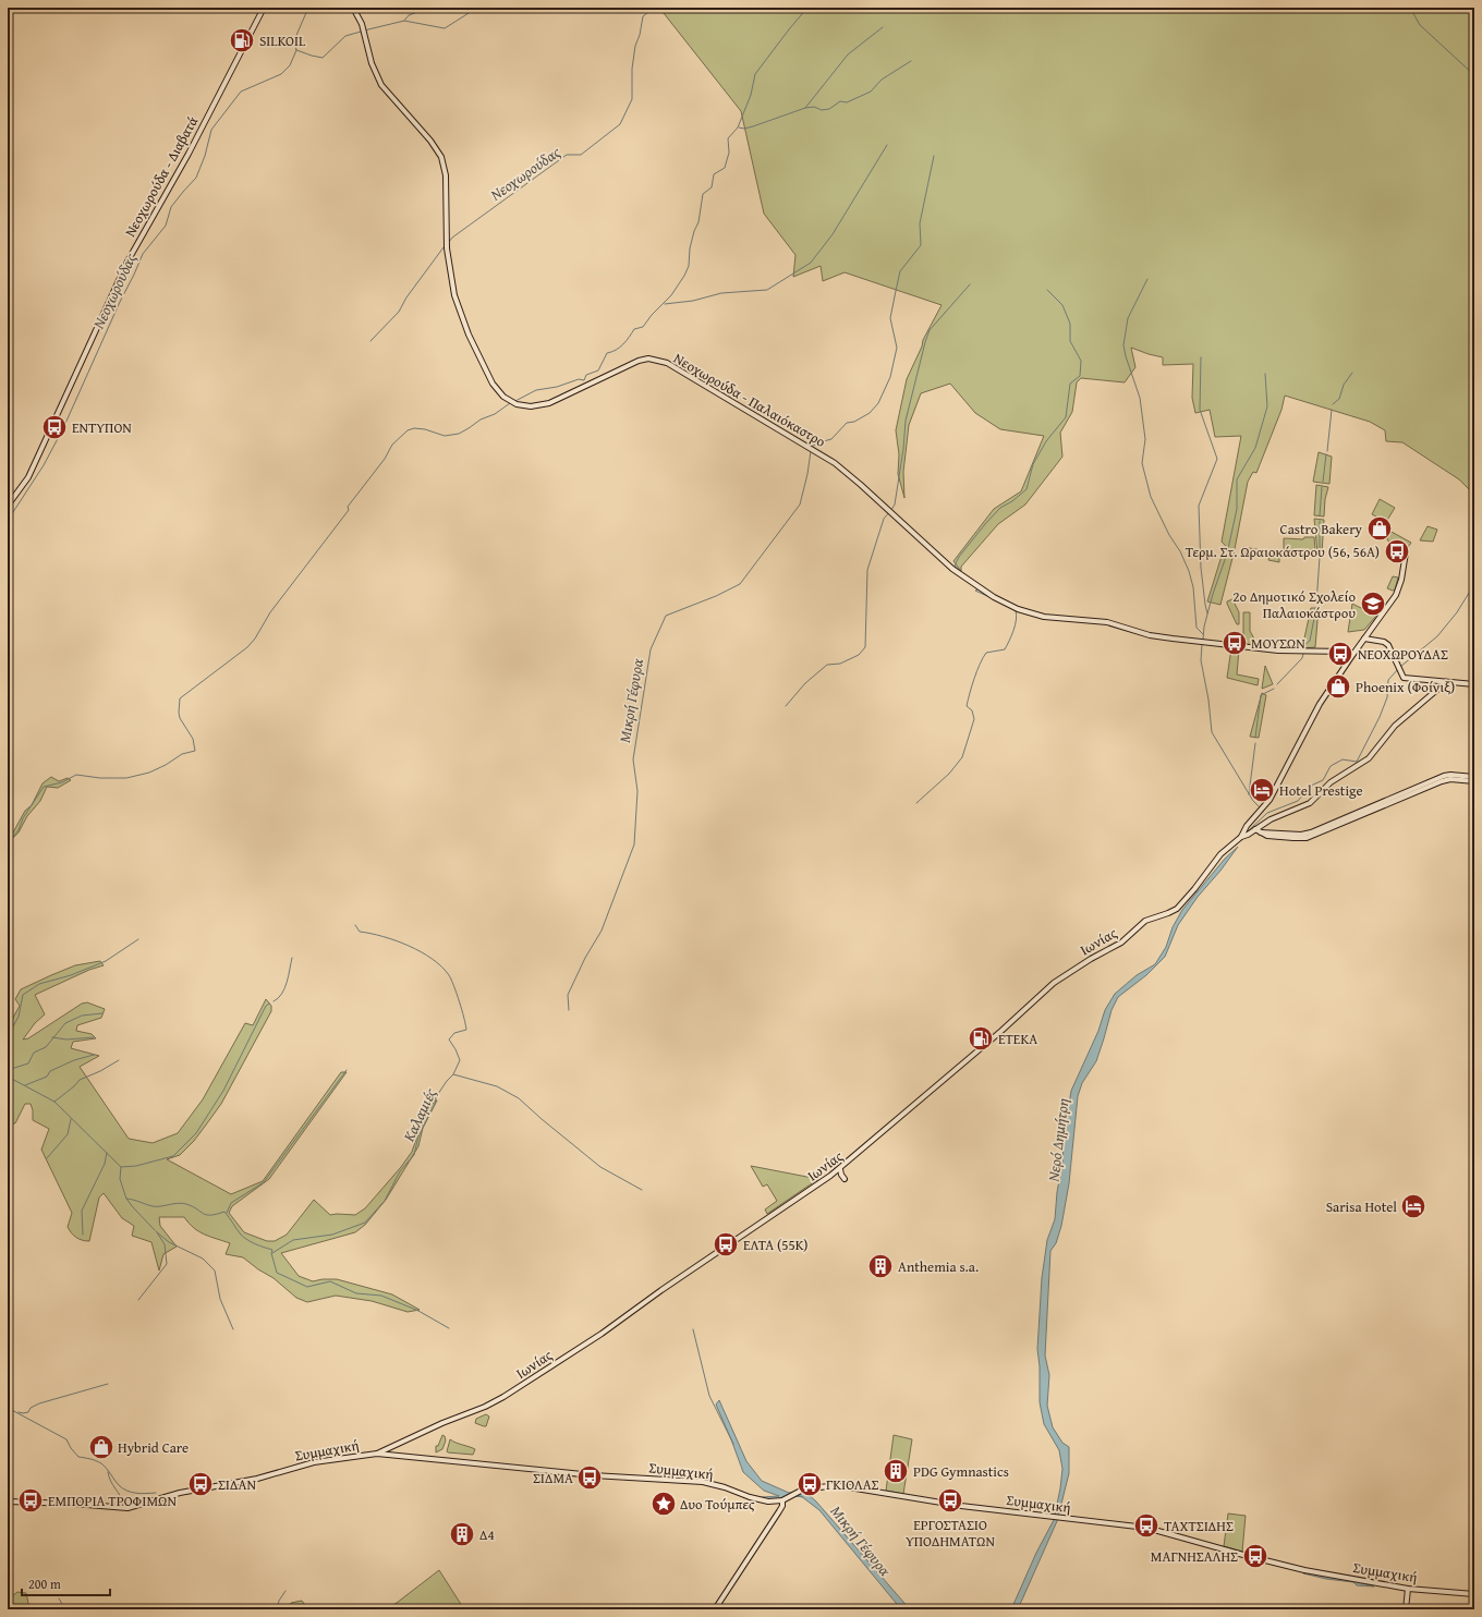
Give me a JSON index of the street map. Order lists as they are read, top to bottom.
{
  "streets": {
    "street": [
      "Νεοχωρούδα - Διαβατά",
      "Νεοχωρούδα - Παλαιόκαστρο",
      "Ιωνίας",
      "Συμμαχική"
    ]
  },
  "crossings": [
    ["Ιωνίας", "Συμμαχική"]
  ],
  "water": [
    "Νεοχωρούδας",
    "Μικρή Γέφυρα",
    "Καλαμιές",
    "Νερό Δημήτρη"
  ],
  "places": {
    "fuel station": ["SILKOIL", "ΕΤΕΚΑ"],
    "bus stop": [
      "ΕΝΤΥΠΟΝ",
      "Τερμ. Στ. Ωραιοκάστρου (56, 56Α)",
      "ΜΟΥΣΩΝ",
      "ΝΕΟΧΩΡΟΥΔΑΣ",
      "ΕΛΤΑ (55Κ)",
      "ΣΙΔΜΑ",
      "ΣΙΔΑΝ",
      "ΓΚΙΟΛΑΣ",
      "ΕΜΠΟΡΙΑ ΤΡΟΦΙΜΩΝ",
      "ΕΡΓΟΣΤΑΣΙΟ ΥΠΟΔΗΜΑΤΩΝ",
      "ΤΑΧΤΣΙΔΗΣ",
      "ΜΑΓΝΗΣΑΛΗΣ"
    ],
    "shop": ["Castro Bakery", "Phoenix (Φοίνιξ)", "Hybrid Care"],
    "school or university": ["2ο Δημοτικό Σχολείο Παλαιοκάστρου"],
    "hotel": ["Hotel Prestige", "Sarisa Hotel"],
    "building": ["Anthemia s.a.", "PDG Gymnastics", "Δ4"],
    "place": ["Δυο Τούμπες"]
  },
  "scale_bar": "200 m"
}
